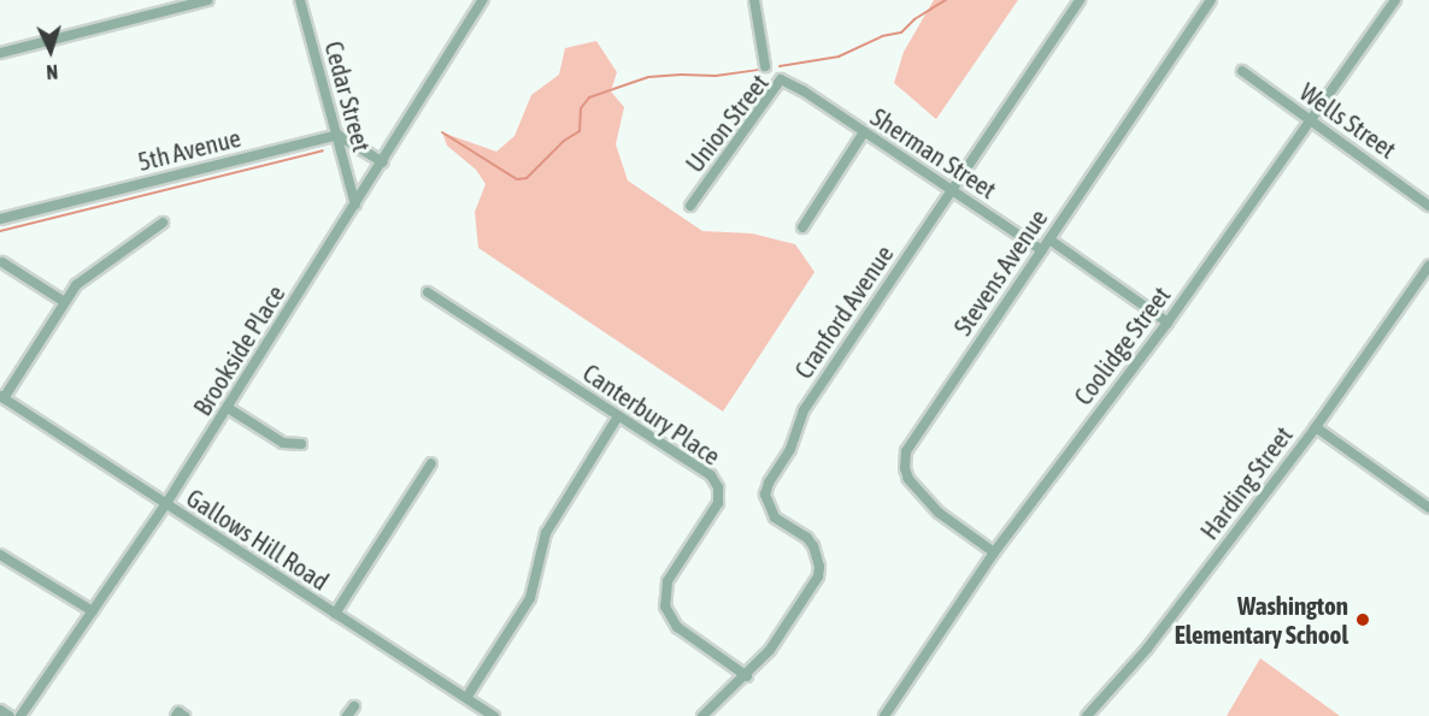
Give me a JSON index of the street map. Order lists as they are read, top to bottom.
{
  "streets": {
    "street": [
      "Cedar Street",
      "Wells Street",
      "Union Street",
      "5th Avenue",
      "Sherman Street",
      "Stevens Avenue",
      "Cranford Avenue",
      "Coolidge Street",
      "Brookside Place",
      "Canterbury Place",
      "Harding Street",
      "Gallows Hill Road"
    ]
  },
  "crossings": [
    ["Cedar Street", "5th Avenue"],
    ["Cedar Street", "Brookside Place"],
    ["Wells Street", "Coolidge Street"],
    ["Union Street", "Sherman Street"],
    ["Sherman Street", "Stevens Avenue"],
    ["Sherman Street", "Cranford Avenue"],
    ["Stevens Avenue", "Coolidge Street"],
    ["Cranford Avenue", "Canterbury Place"],
    ["Brookside Place", "Gallows Hill Road"]
  ],
  "places": ["Washington Elementary School"],
  "north": "bottom"
}
